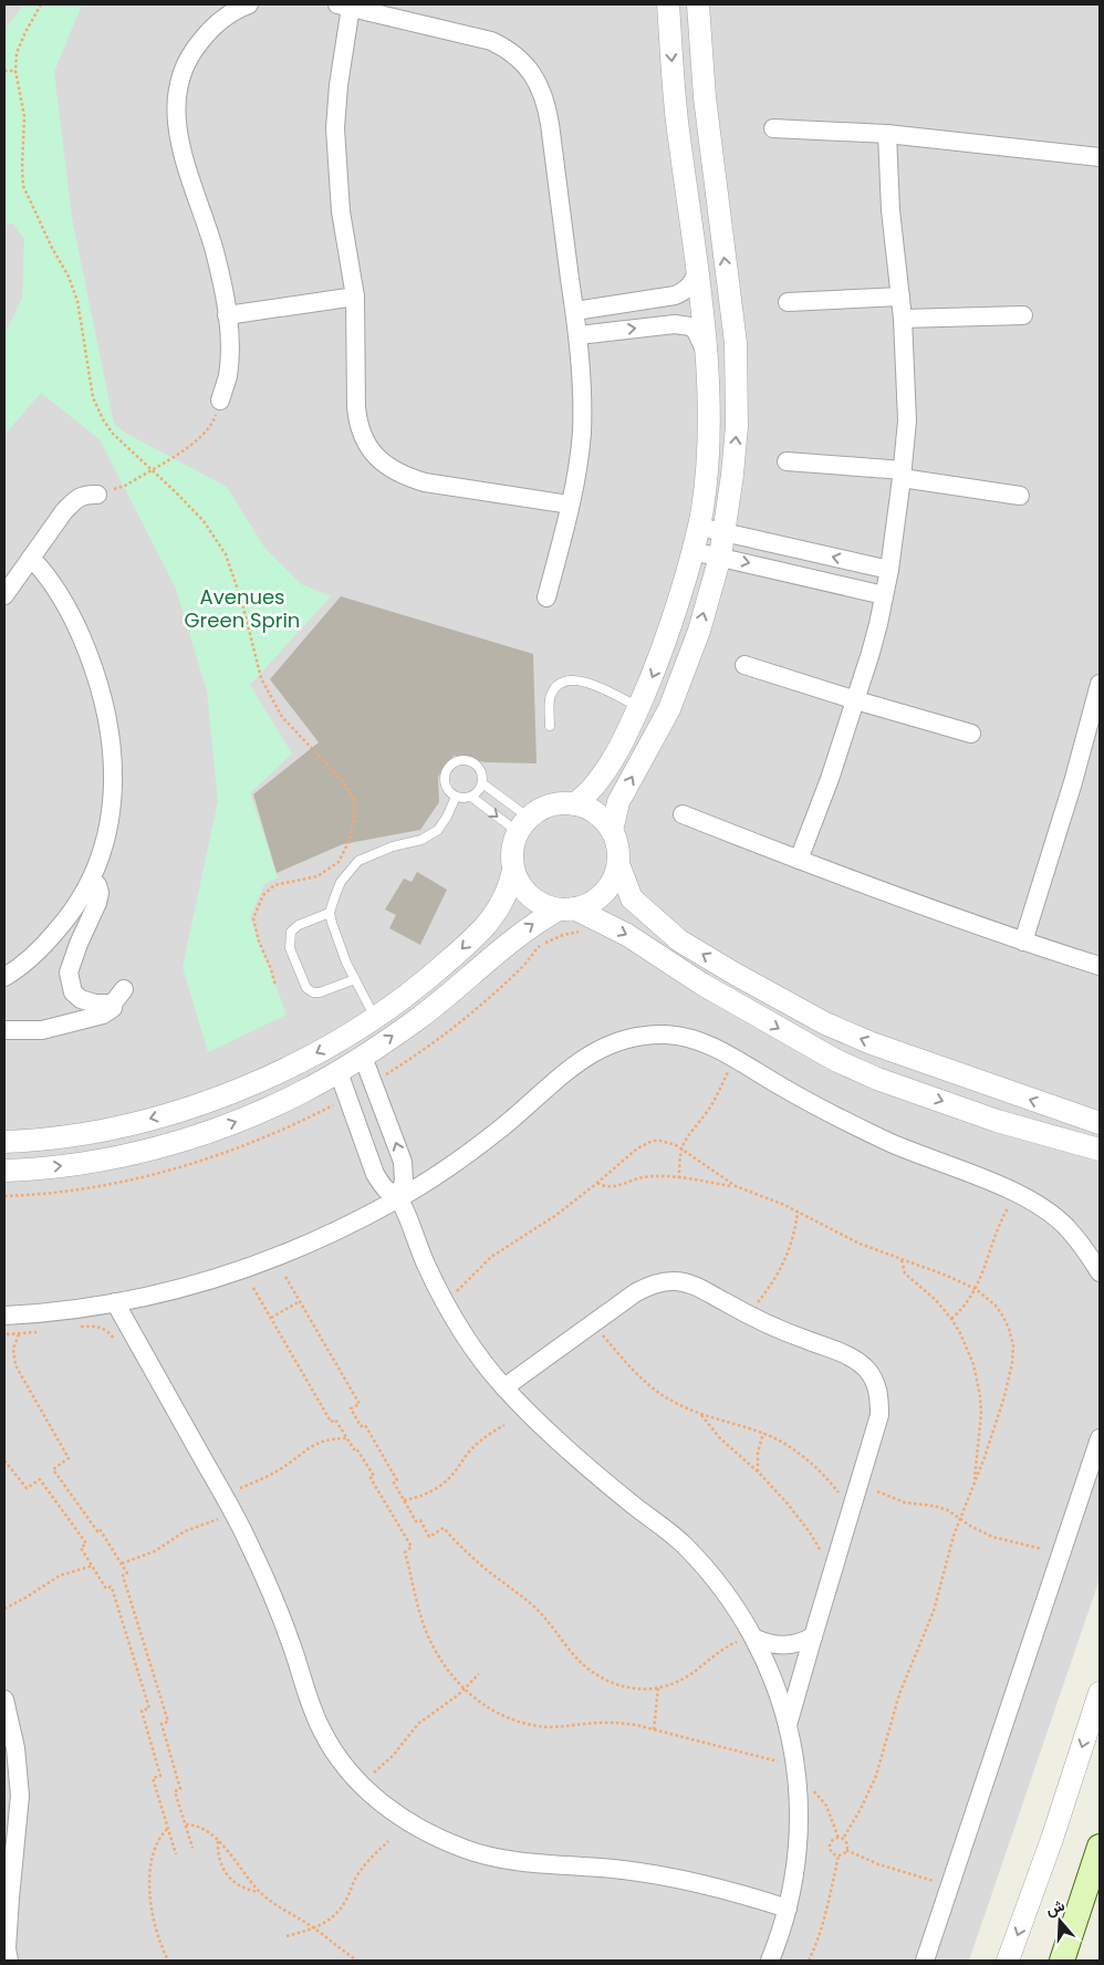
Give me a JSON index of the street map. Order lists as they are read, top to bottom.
{
  "parks": ["Avenues Green Sprin"],
  "north": "top"
}
